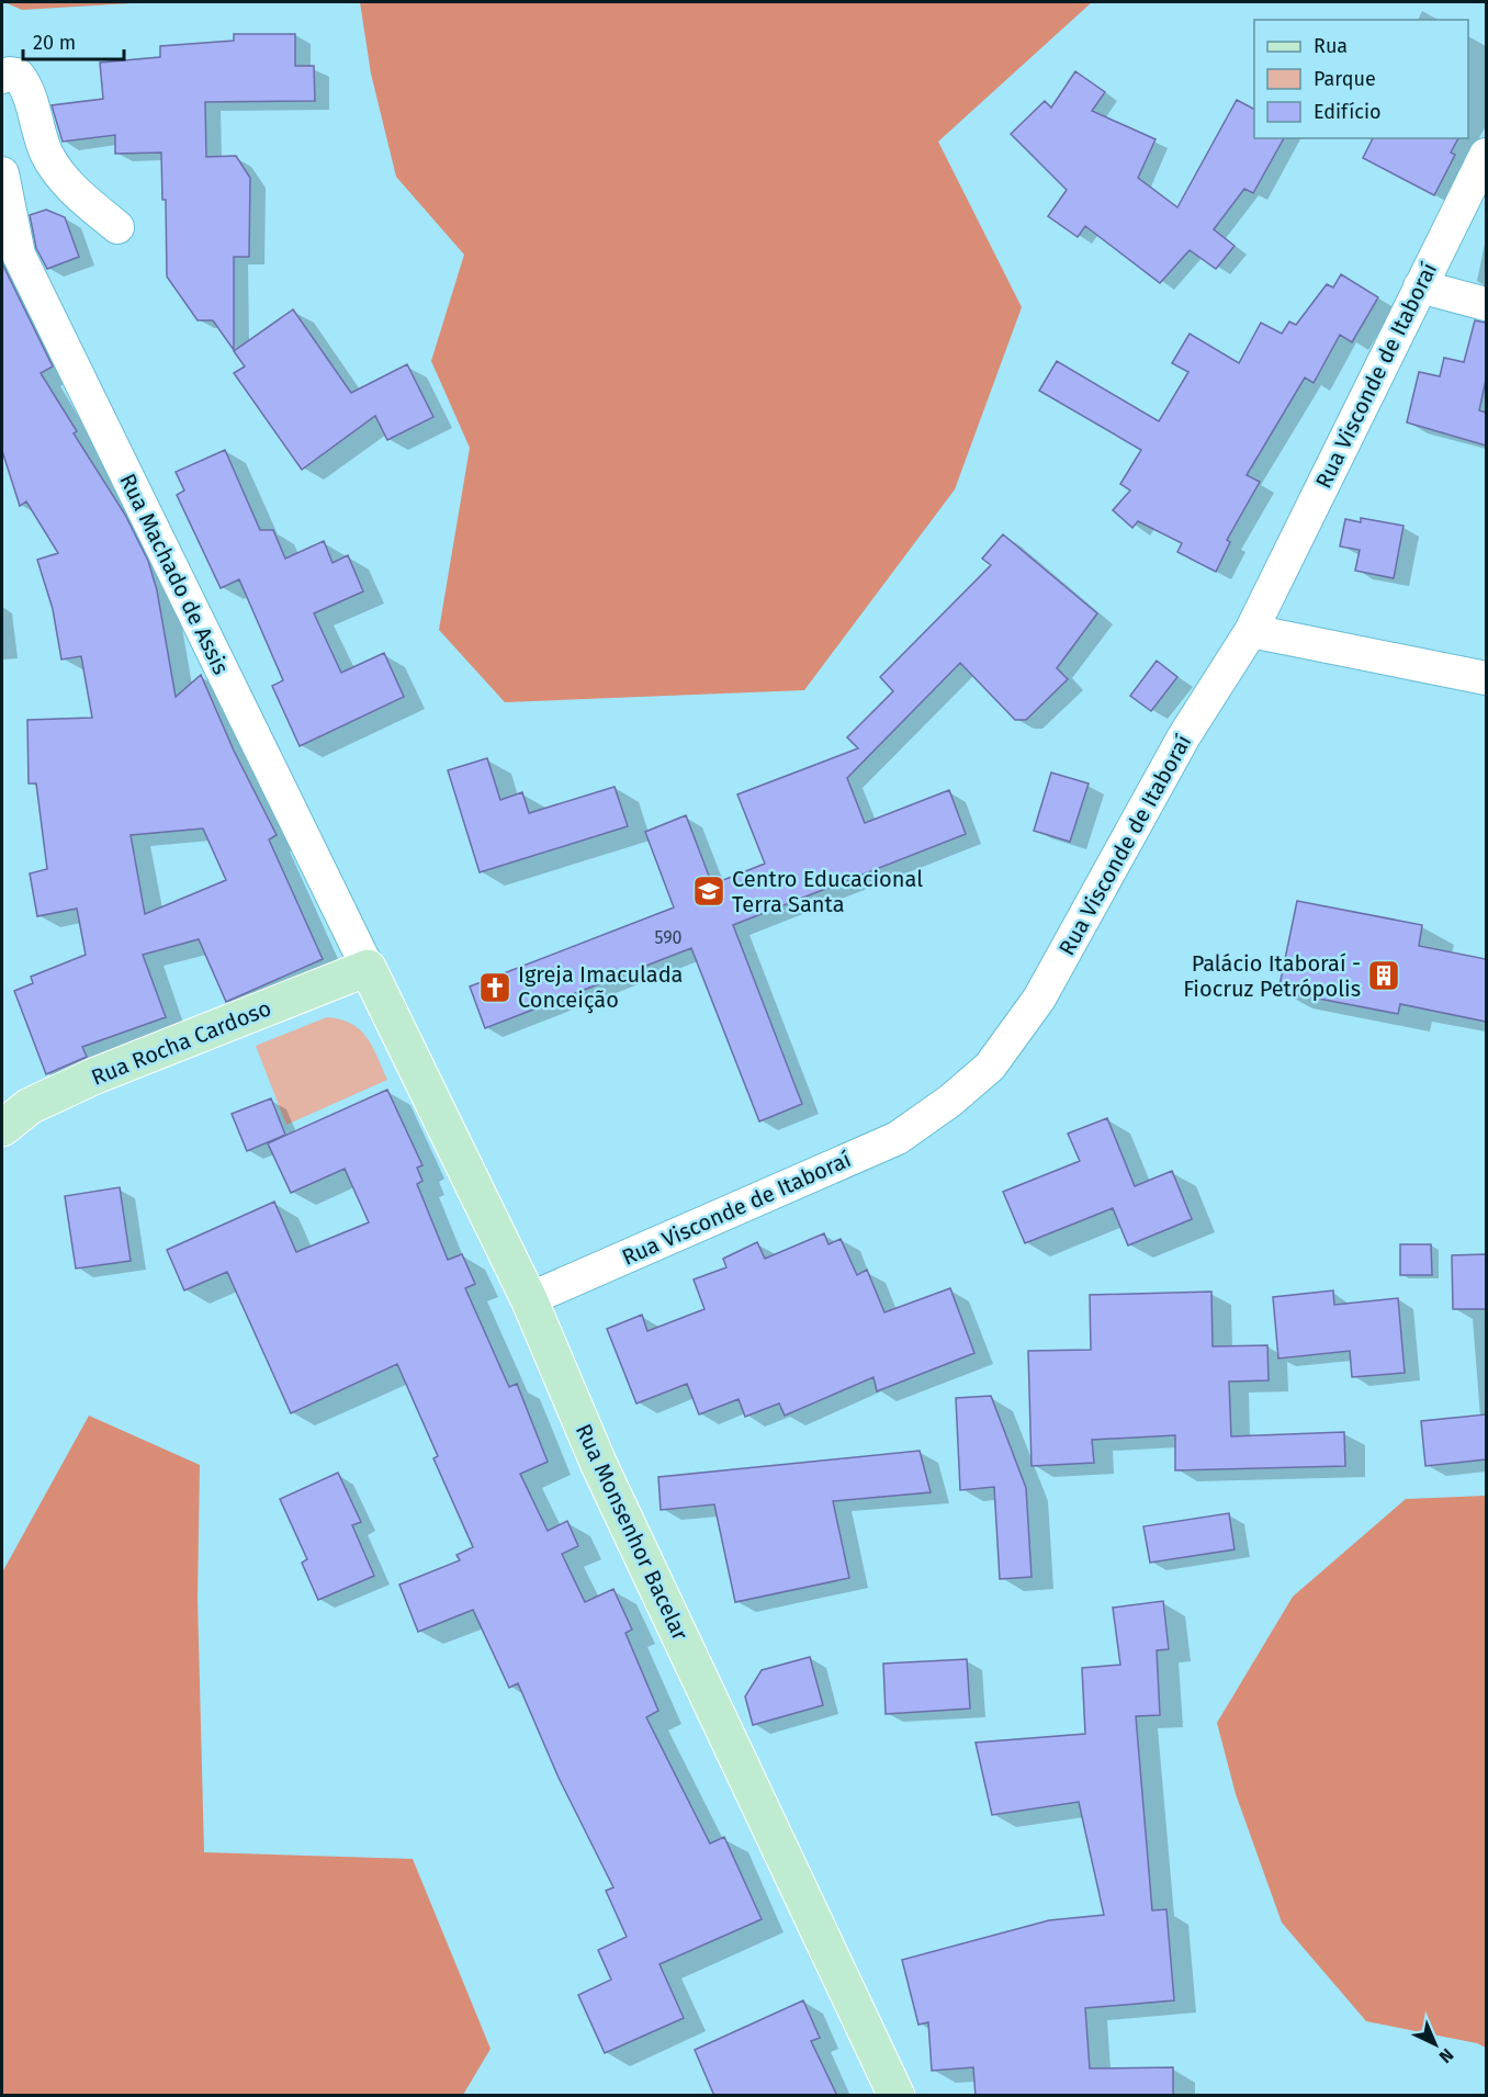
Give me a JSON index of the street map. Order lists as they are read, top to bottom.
{
  "streets": {
    "main road": ["Rua Rocha Cardoso", "Rua Monsenhor Bacelar"],
    "street": ["Rua Visconde de Itaboraí", "Rua Machado de Assis"]
  },
  "crossings": [
    ["Rua Visconde de Itaboraí", "Rua Monsenhor Bacelar"],
    ["Rua Machado de Assis", "Rua Rocha Cardoso"],
    ["Rua Machado de Assis", "Rua Monsenhor Bacelar"],
    ["Rua Rocha Cardoso", "Rua Monsenhor Bacelar"]
  ],
  "places": {
    "school or university": ["Centro Educacional Terra Santa"],
    "building": ["Palácio Itaboraí - Fiocruz Petrópolis"],
    "church": ["Igreja Imaculada Conceição"]
  },
  "house_numbers": ["590"],
  "legend": ["Rua", "Parque", "Edifício"],
  "scale_bar": "20 m",
  "north": "bottom right"
}
